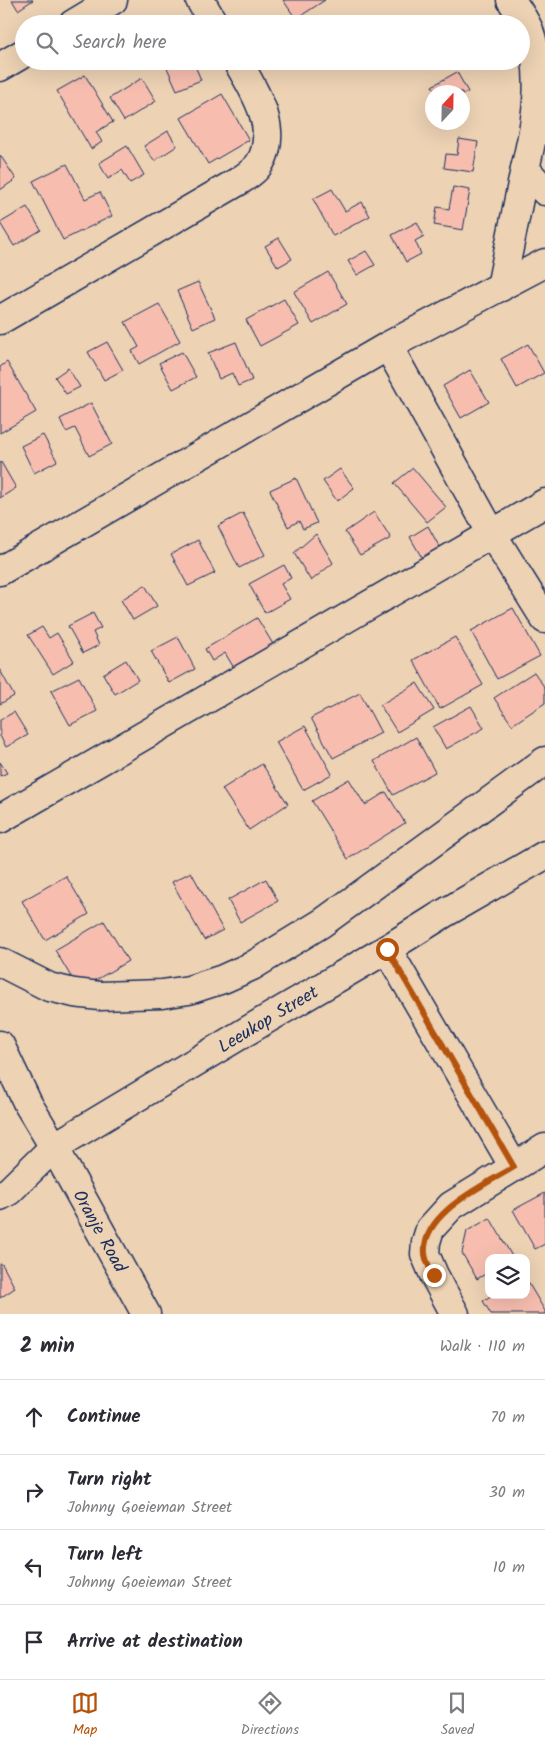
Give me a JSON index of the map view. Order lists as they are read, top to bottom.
{
  "streets": {
    "street": ["Leeukop Street", "Oranje Road"]
  },
  "crossings": [
    ["Leeukop Street", "Oranje Road"]
  ],
  "north": "top",
  "page": {
    "search": "Search here",
    "heading": ["2 min", "Walk · 110 m"],
    "list": [
      ["Continue", "70 m"],
      ["Turn right", "Johnny Goeieman Street", "30 m"],
      ["Turn left", "Johnny Goeieman Street", "10 m"],
      "Arrive at destination"
    ],
    "nav": ["Map", "Directions", "Saved"]
  }
}
